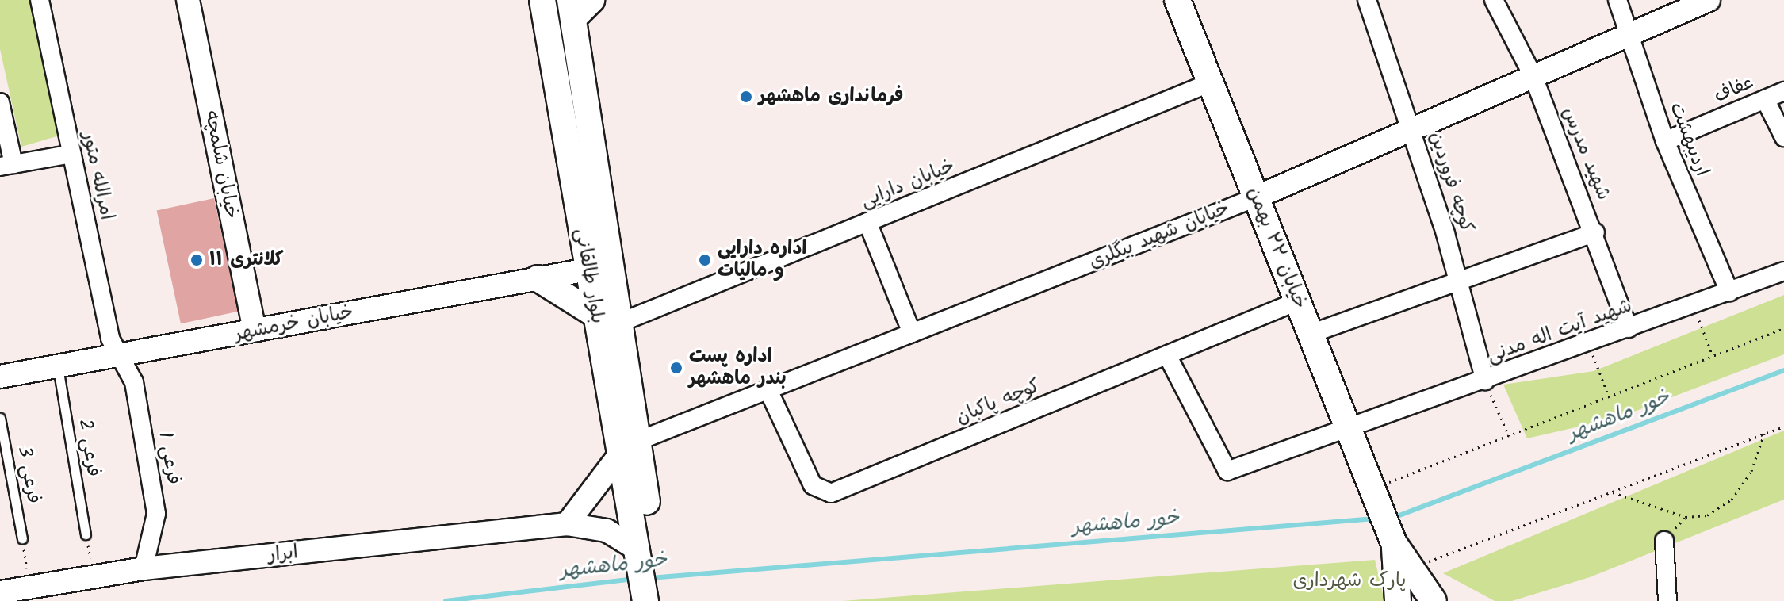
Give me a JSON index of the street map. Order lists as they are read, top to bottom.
{
  "streets": {
    "main road": ["خیابان ۲۲ بهمن", "بلوار طالقانی"],
    "street": [
      "عفاف",
      "اردیبهشت",
      "شهید مدرس",
      "خیابان شلمچه",
      "امرالله متور",
      "کوچه فروردین",
      "خیابان دارایی",
      "خیابان شهید بیگلری",
      "خیابان خرمشهر",
      "شهید آیت اله مدنی",
      "کوچه پاکبان",
      "فرعی 1",
      "ابرار"
    ],
    "lane": ["فرعی 2", "فرعی 3"]
  },
  "crossings": [
    ["عفاف", "اردیبهشت"],
    ["اردیبهشت", "خیابان شهید بیگلری"],
    ["اردیبهشت", "شهید آیت اله مدنی"],
    ["شهید مدرس", "خیابان شهید بیگلری"],
    ["شهید مدرس", "شهید آیت اله مدنی"],
    ["خیابان شلمچه", "خیابان خرمشهر"],
    ["امرالله متور", "خیابان خرمشهر"],
    ["امرالله متور", "فرعی 1"],
    ["کوچه فروردین", "خیابان شهید بیگلری"],
    ["کوچه فروردین", "شهید آیت اله مدنی"],
    ["خیابان دارایی", "خیابان ۲۲ بهمن"],
    ["خیابان دارایی", "بلوار طالقانی"],
    ["خیابان شهید بیگلری", "خیابان ۲۲ بهمن"],
    ["خیابان شهید بیگلری", "بلوار طالقانی"],
    ["خیابان شهید بیگلری", "کوچه پاکبان"],
    ["خیابان ۲۲ بهمن", "شهید آیت اله مدنی"],
    ["خیابان ۲۲ بهمن", "کوچه پاکبان"],
    ["بلوار طالقانی", "خیابان خرمشهر"],
    ["بلوار طالقانی", "ابرار"],
    ["خیابان خرمشهر", "فرعی 2"],
    ["خیابان خرمشهر", "فرعی 1"],
    ["شهید آیت اله مدنی", "کوچه پاکبان"],
    ["فرعی 1", "ابرار"]
  ],
  "water": ["خور ماهشهر"],
  "parks": ["پارک شهرداری"],
  "places": [
    "فرمانداری ماهشهر",
    "کلانتری ۱۱",
    "اداره دارایی و مالیات",
    "اداره پست بندر ماهشهر"
  ]
}
